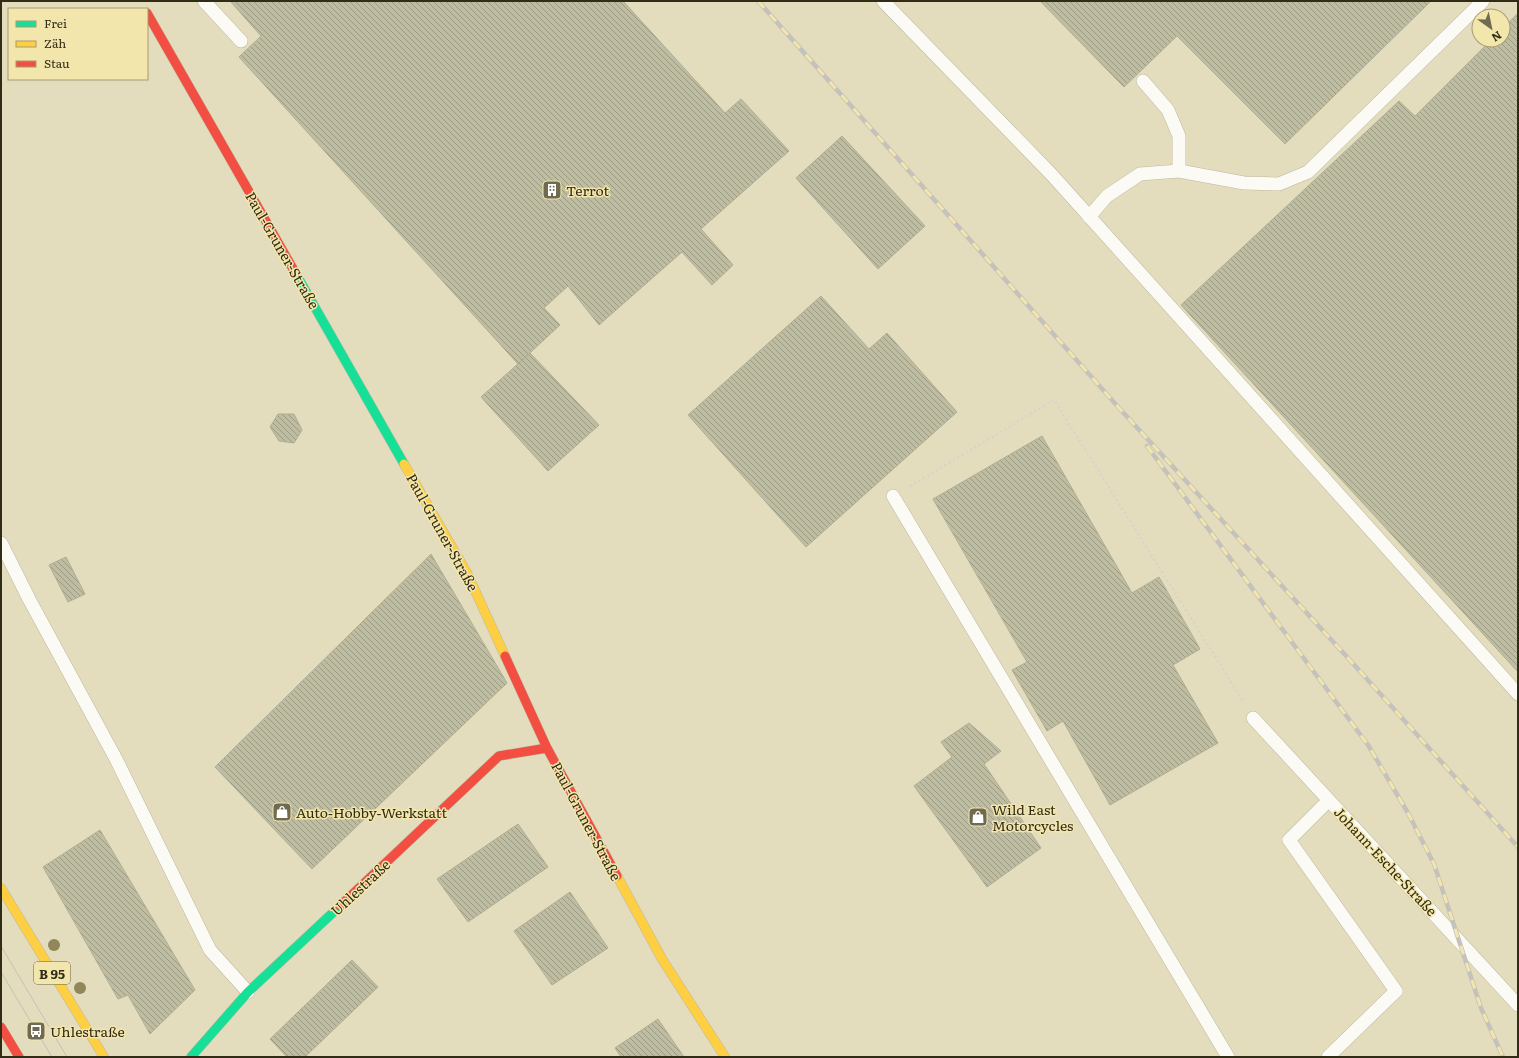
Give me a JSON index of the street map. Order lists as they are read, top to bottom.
{
  "streets": {
    "street": ["Paul-Gruner-Straße", "Uhlestraße", "B 95"],
    "lane": ["Johann-Esche-Straße"]
  },
  "crossings": [
    ["Paul-Gruner-Straße", "Uhlestraße"]
  ],
  "places": {
    "building": ["Terrot"],
    "shop": ["Auto-Hobby-Werkstatt", "Wild East Motorcycles"],
    "bus stop": ["Uhlestraße"]
  },
  "legend": ["Frei", "Zäh", "Stau"],
  "north": "bottom right"
}
